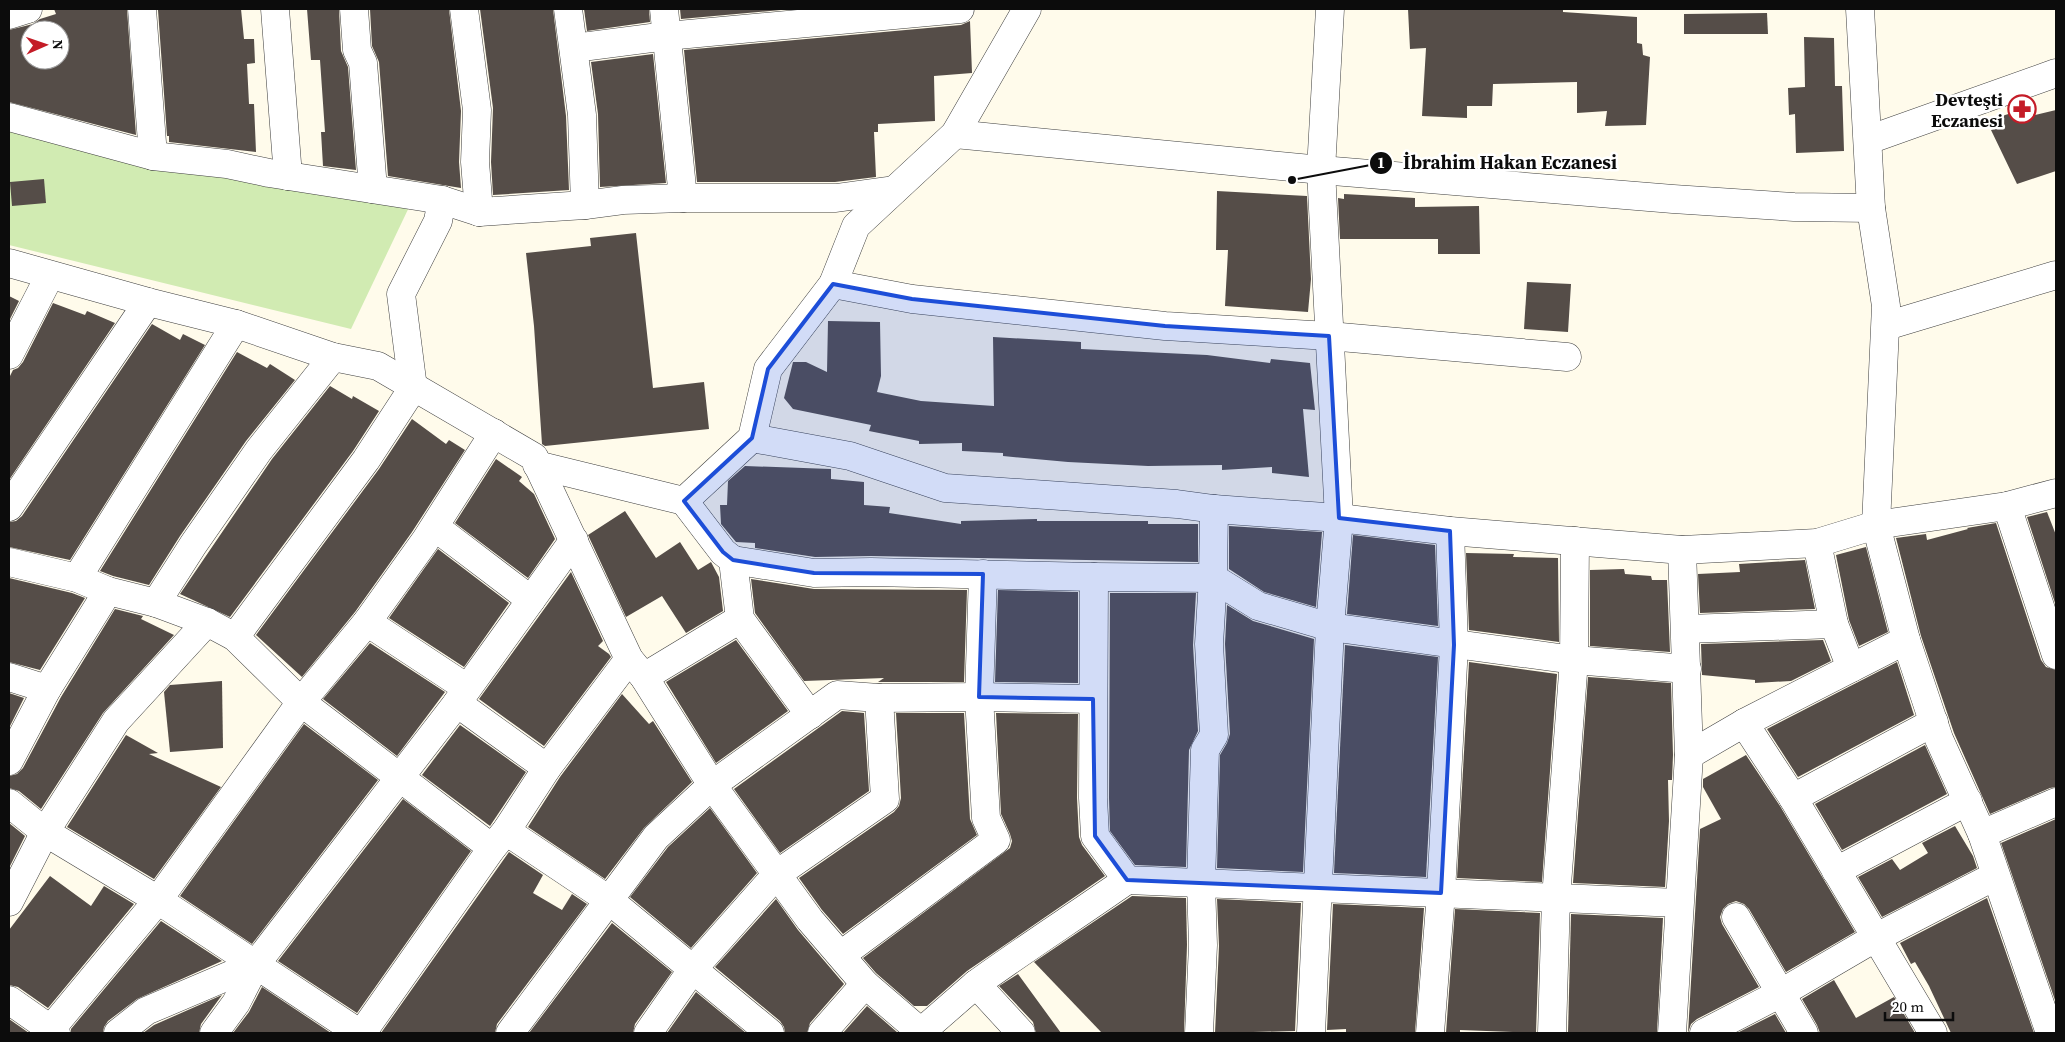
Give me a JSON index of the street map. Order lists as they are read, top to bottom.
{
  "places": {
    "pharmacy": ["Devteşti Eczanesi"],
    "other": ["İbrahim Hakan Eczanesi"]
  },
  "scale_bar": "20 m",
  "north": "right"
}
